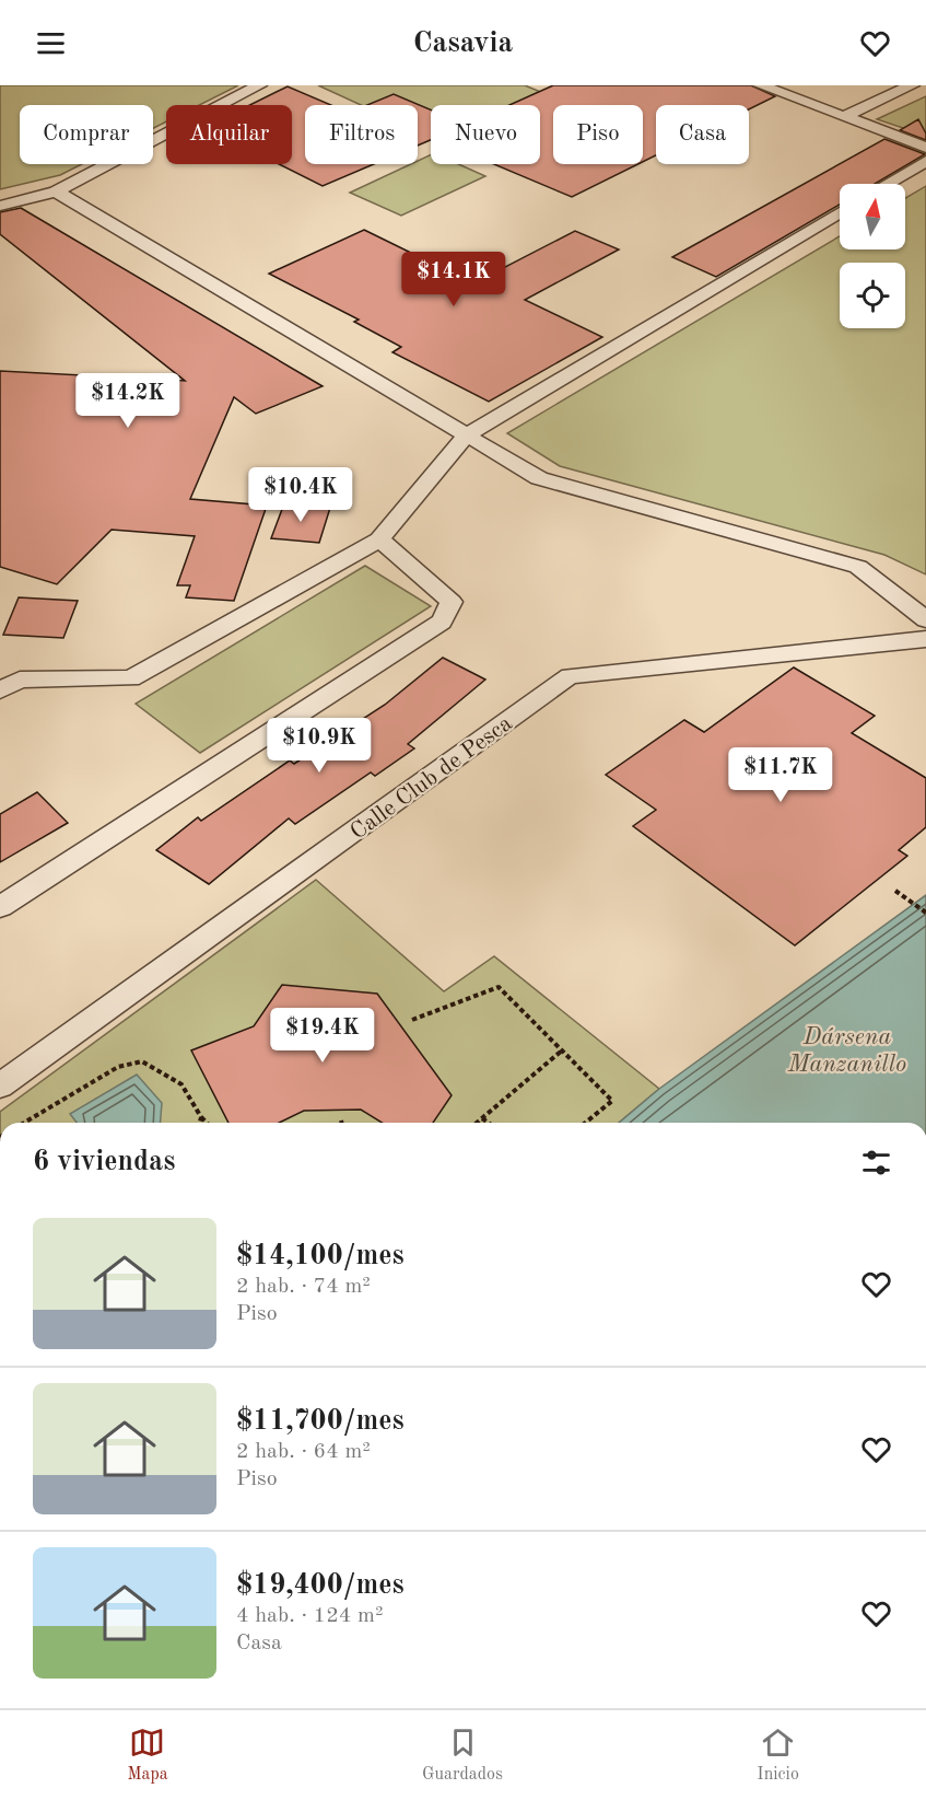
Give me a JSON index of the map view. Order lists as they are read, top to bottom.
{
  "streets": {
    "lane": ["Calle Club de Pesca"]
  },
  "water": ["Dársena Manzanillo"],
  "north": "top",
  "page": {
    "header": "Casavia",
    "chip": [
      "Comprar",
      "Alquilar",
      "Filtros",
      "Nuevo",
      "Piso",
      "Casa"
    ],
    "price": [
      "$14.1K",
      "$14.2K",
      "$10.4K",
      "$10.9K",
      "$11.7K",
      "$19.4K"
    ],
    "heading": "6 viviendas",
    "list": [
      {
        "name": "$14,100/mes",
        "note": "2 hab. · 74 m² · Piso"
      },
      {
        "name": "$11,700/mes",
        "note": "2 hab. · 64 m² · Piso"
      },
      {
        "name": "$19,400/mes",
        "note": "4 hab. · 124 m² · Casa"
      }
    ],
    "tabs": ["Mapa", "Guardados", "Inicio"]
  }
}
